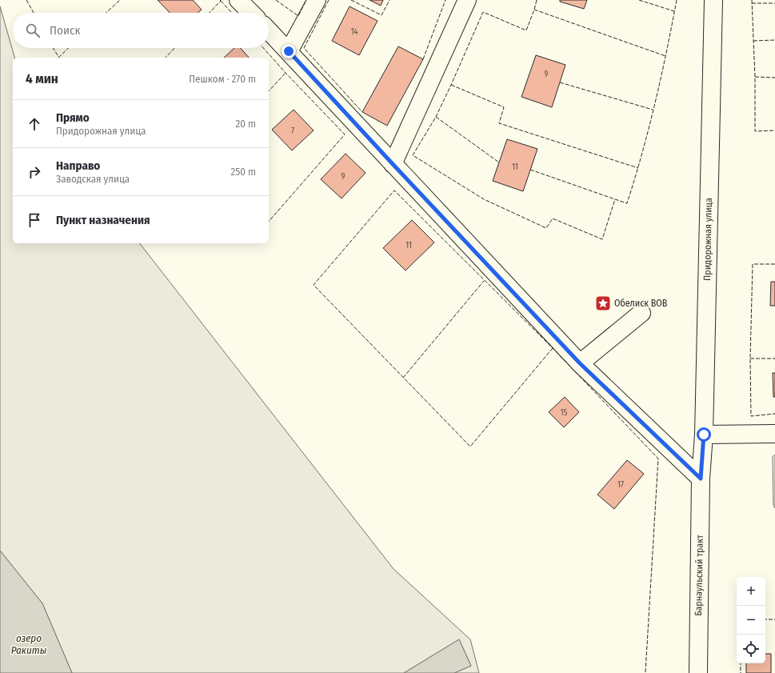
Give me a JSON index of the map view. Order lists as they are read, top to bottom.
{
  "streets": {
    "street": ["Придорожная улица", "Барнаульский тракт"]
  },
  "crossings": [
    ["Придорожная улица", "Барнаульский тракт"]
  ],
  "water": ["озеро Ракиты"],
  "places": {
    "place": ["Обелиск ВОВ"]
  },
  "house_numbers": [
    "14",
    "9",
    "7",
    "11",
    "9",
    "11",
    "15",
    "17"
  ],
  "page": {
    "search": "Поиск",
    "heading": ["4 мин", "Пешком · 270 m"],
    "list": [
      ["Прямо", "Придорожная улица", "20 m"],
      ["Направо", "Заводская улица", "250 m"],
      "Пункт назначения"
    ],
    "map_buttons": ["+", "−"]
  }
}
